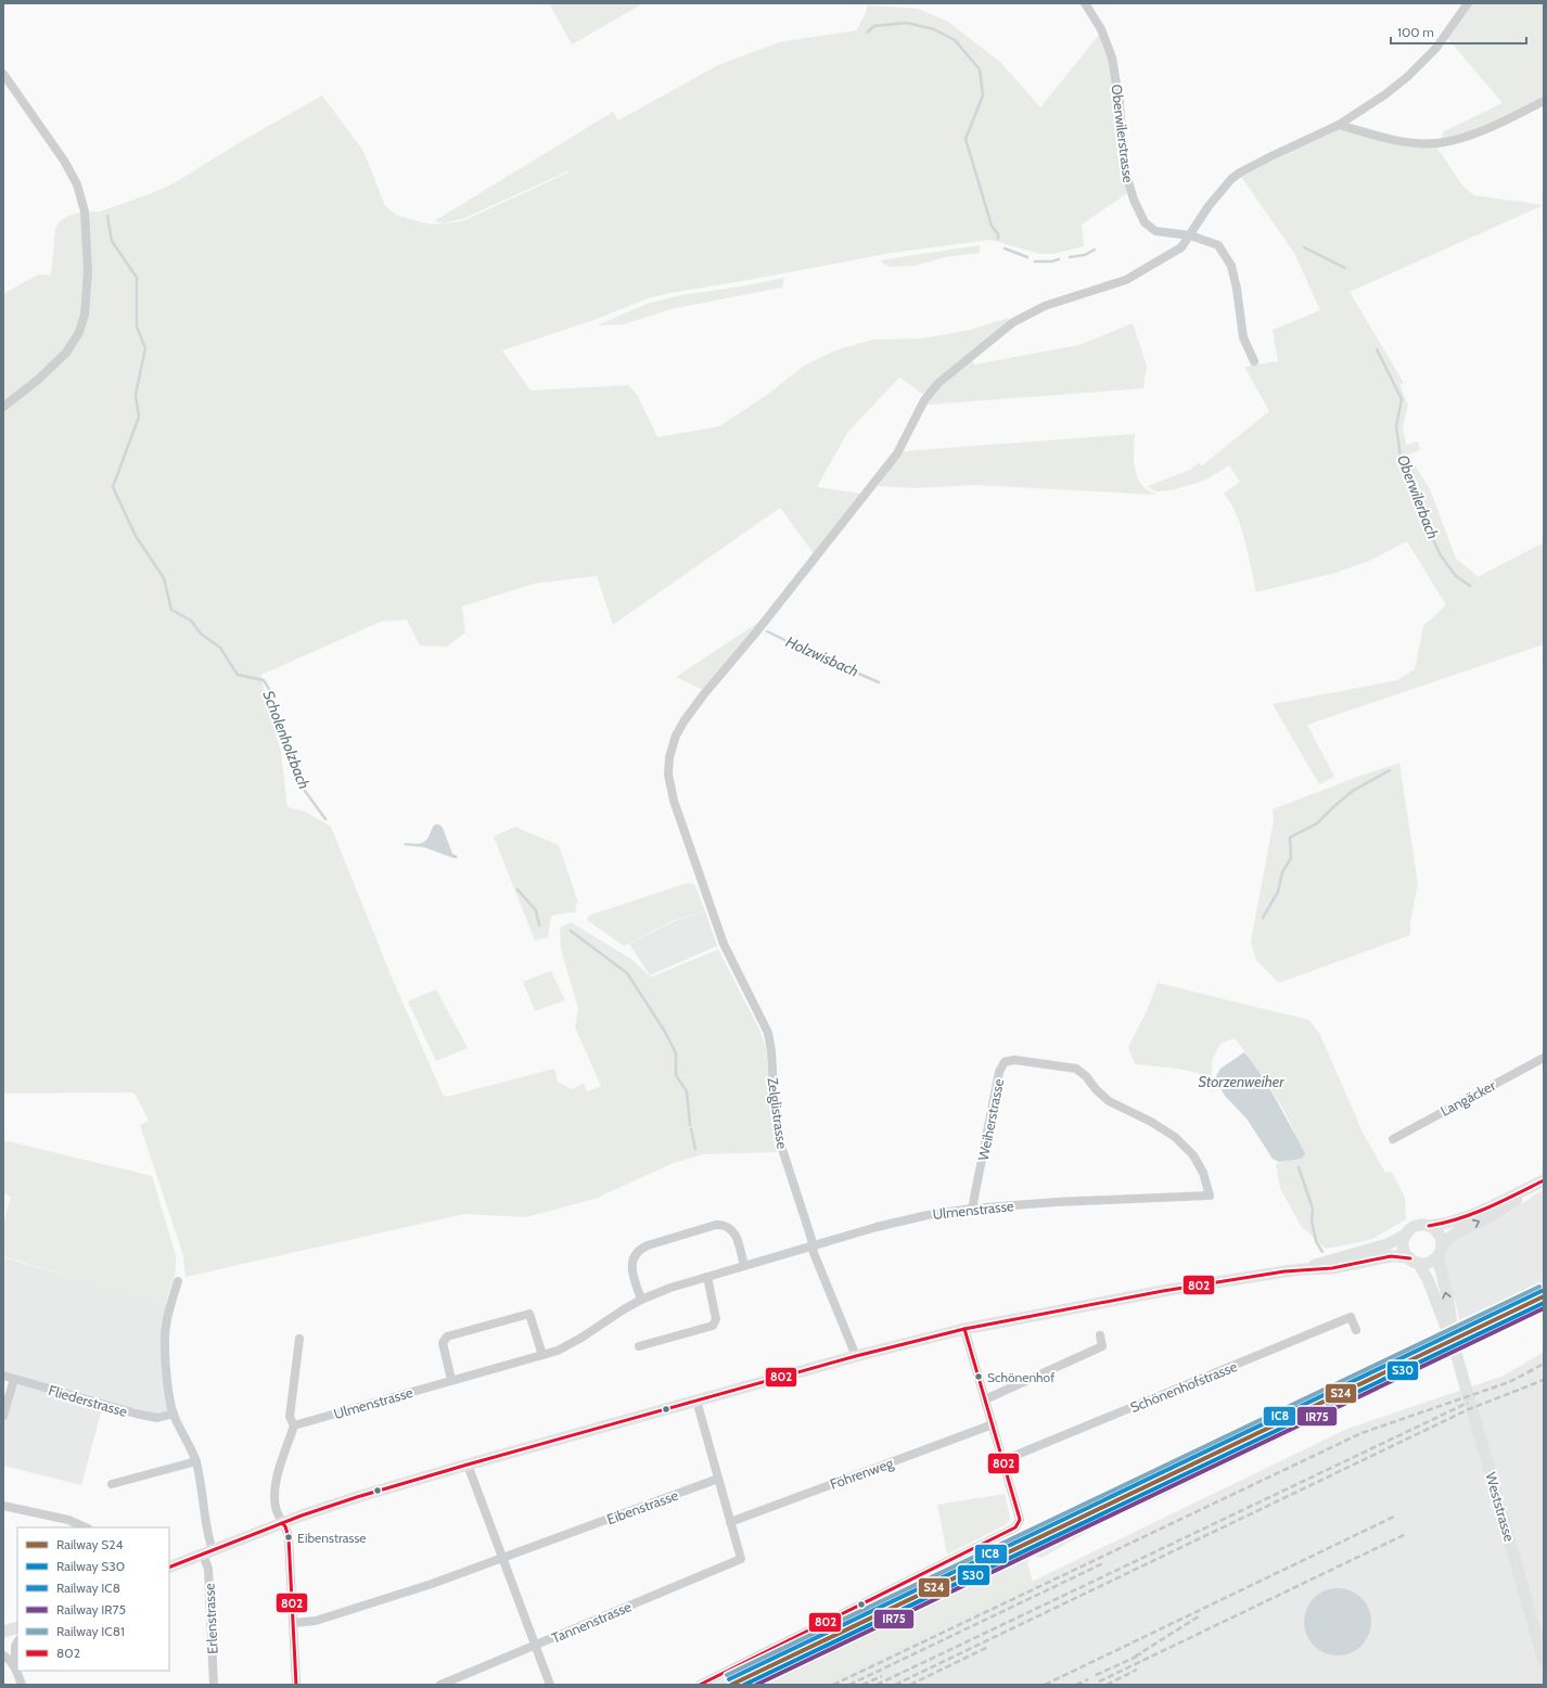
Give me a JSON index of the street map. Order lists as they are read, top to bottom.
{
  "streets": {
    "main road": ["Weststrasse"],
    "street": [
      "Oberwilerstrasse",
      "Langäcker",
      "Zelglistrasse",
      "Weiherstrasse",
      "Ulmenstrasse",
      "Schönenhofstrasse",
      "Fliederstrasse",
      "Föhrenweg",
      "Eibenstrasse",
      "Erlenstrasse",
      "Tannenstrasse"
    ]
  },
  "crossings": [
    ["Oberwilerstrasse", "Zelglistrasse"],
    ["Zelglistrasse", "Ulmenstrasse"],
    ["Weiherstrasse", "Ulmenstrasse"],
    ["Fliederstrasse", "Erlenstrasse"],
    ["Föhrenweg", "Tannenstrasse"]
  ],
  "water": [
    "Oberwilerbach",
    "Holzwisbach",
    "Scholenholzbach",
    "Storzenweiher"
  ],
  "places": ["Schönenhof", "Eibenstrasse"],
  "lines": [
    "transit line 802",
    "rail line IC81",
    "rail line IC8",
    "rail line S24",
    "rail line S30",
    "rail line IR75"
  ],
  "legend": [
    "Railway S24",
    "Railway S30",
    "Railway IC8",
    "Railway IR75",
    "Railway IC81",
    "802"
  ],
  "scale_bar": "100 m"
}
